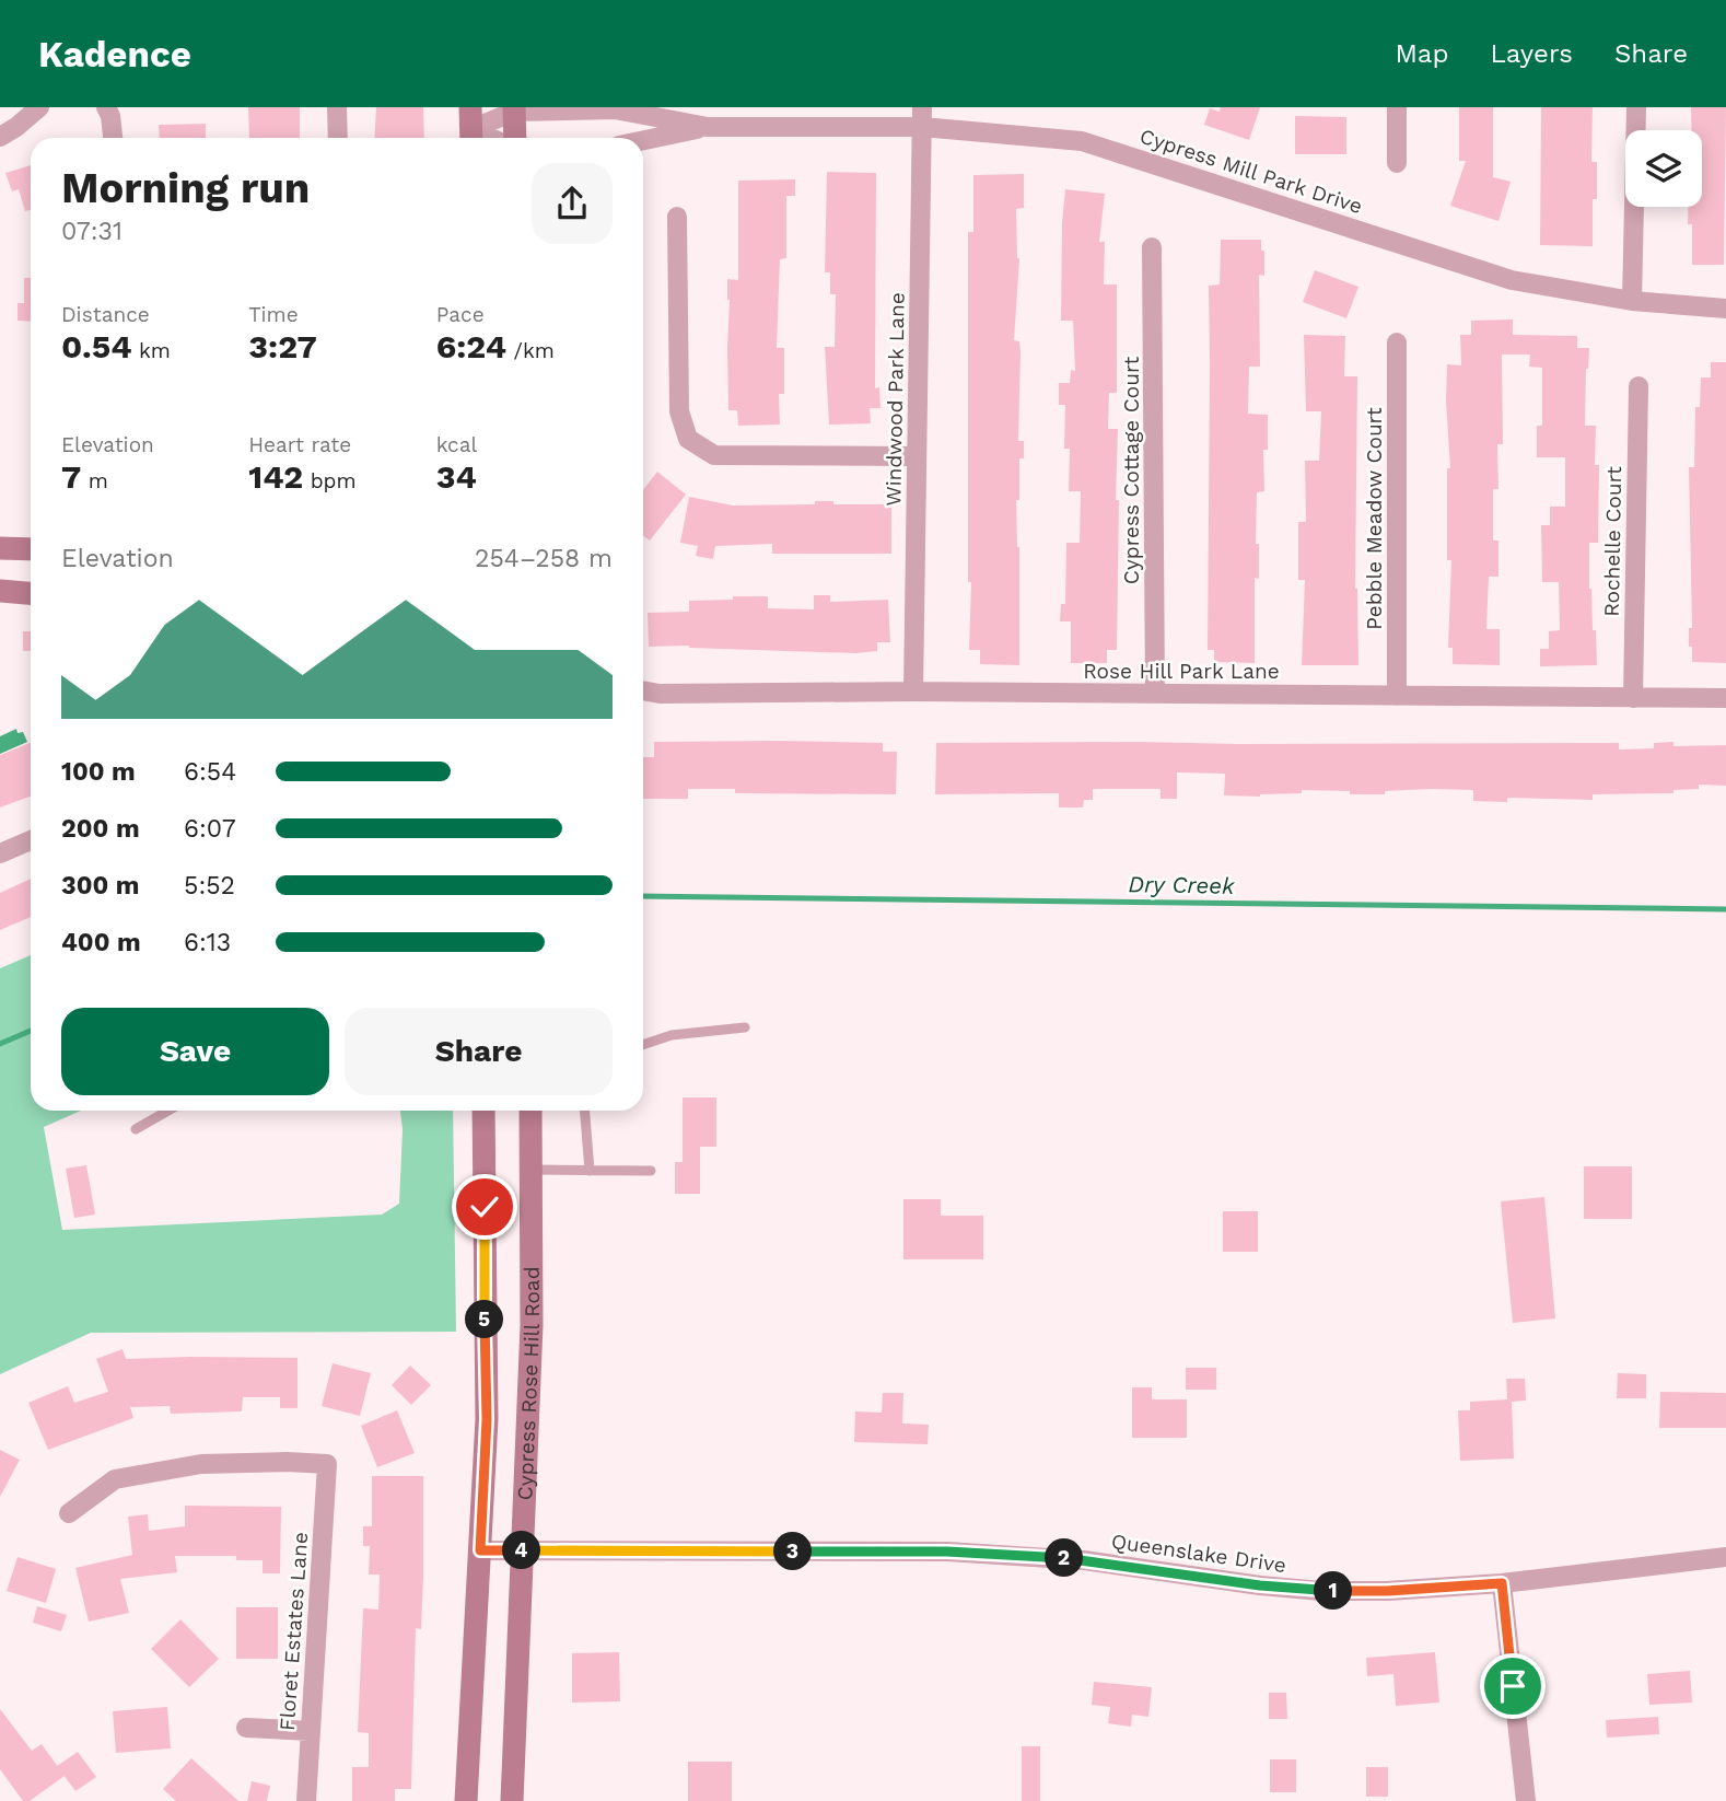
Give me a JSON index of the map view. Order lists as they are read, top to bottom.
{
  "streets": {
    "main road": ["Cypress Rose Hill Road"],
    "street": [
      "Cypress Mill Park Drive",
      "Windwood Park Lane",
      "Cypress Cottage Court",
      "Pebble Meadow Court",
      "Rochelle Court",
      "Rose Hill Park Lane",
      "Queenslake Drive",
      "Floret Estates Lane"
    ]
  },
  "crossings": [
    ["Cypress Mill Park Drive", "Windwood Park Lane"],
    ["Windwood Park Lane", "Rose Hill Park Lane"],
    ["Cypress Cottage Court", "Rose Hill Park Lane"],
    ["Pebble Meadow Court", "Rose Hill Park Lane"],
    ["Rochelle Court", "Rose Hill Park Lane"],
    ["Cypress Rose Hill Road", "Queenslake Drive"]
  ],
  "water": ["Dry Creek"],
  "page": {
    "header": "Kadence",
    "nav": ["Map", "Layers", "Share"],
    "heading": ["Morning run", "07:31"],
    "stats": [
      ["Distance", "0.54 km"],
      ["Time", "3:27"],
      ["Pace", "6:24 /km"],
      ["Elevation", "7 m"],
      ["Heart rate", "142 bpm"],
      ["kcal", "34"]
    ],
    "chart": ["Elevation", "254–258 m"],
    "list": [
      {
        "name": "100 m",
        "note": "6:54"
      },
      {
        "name": "200 m",
        "note": "6:07"
      },
      {
        "name": "300 m",
        "note": "5:52"
      },
      {
        "name": "400 m",
        "note": "6:13"
      }
    ],
    "buttons": ["Save", "Share"],
    "pins": [
      "5",
      "4",
      "3",
      "2",
      "1"
    ]
  }
}
